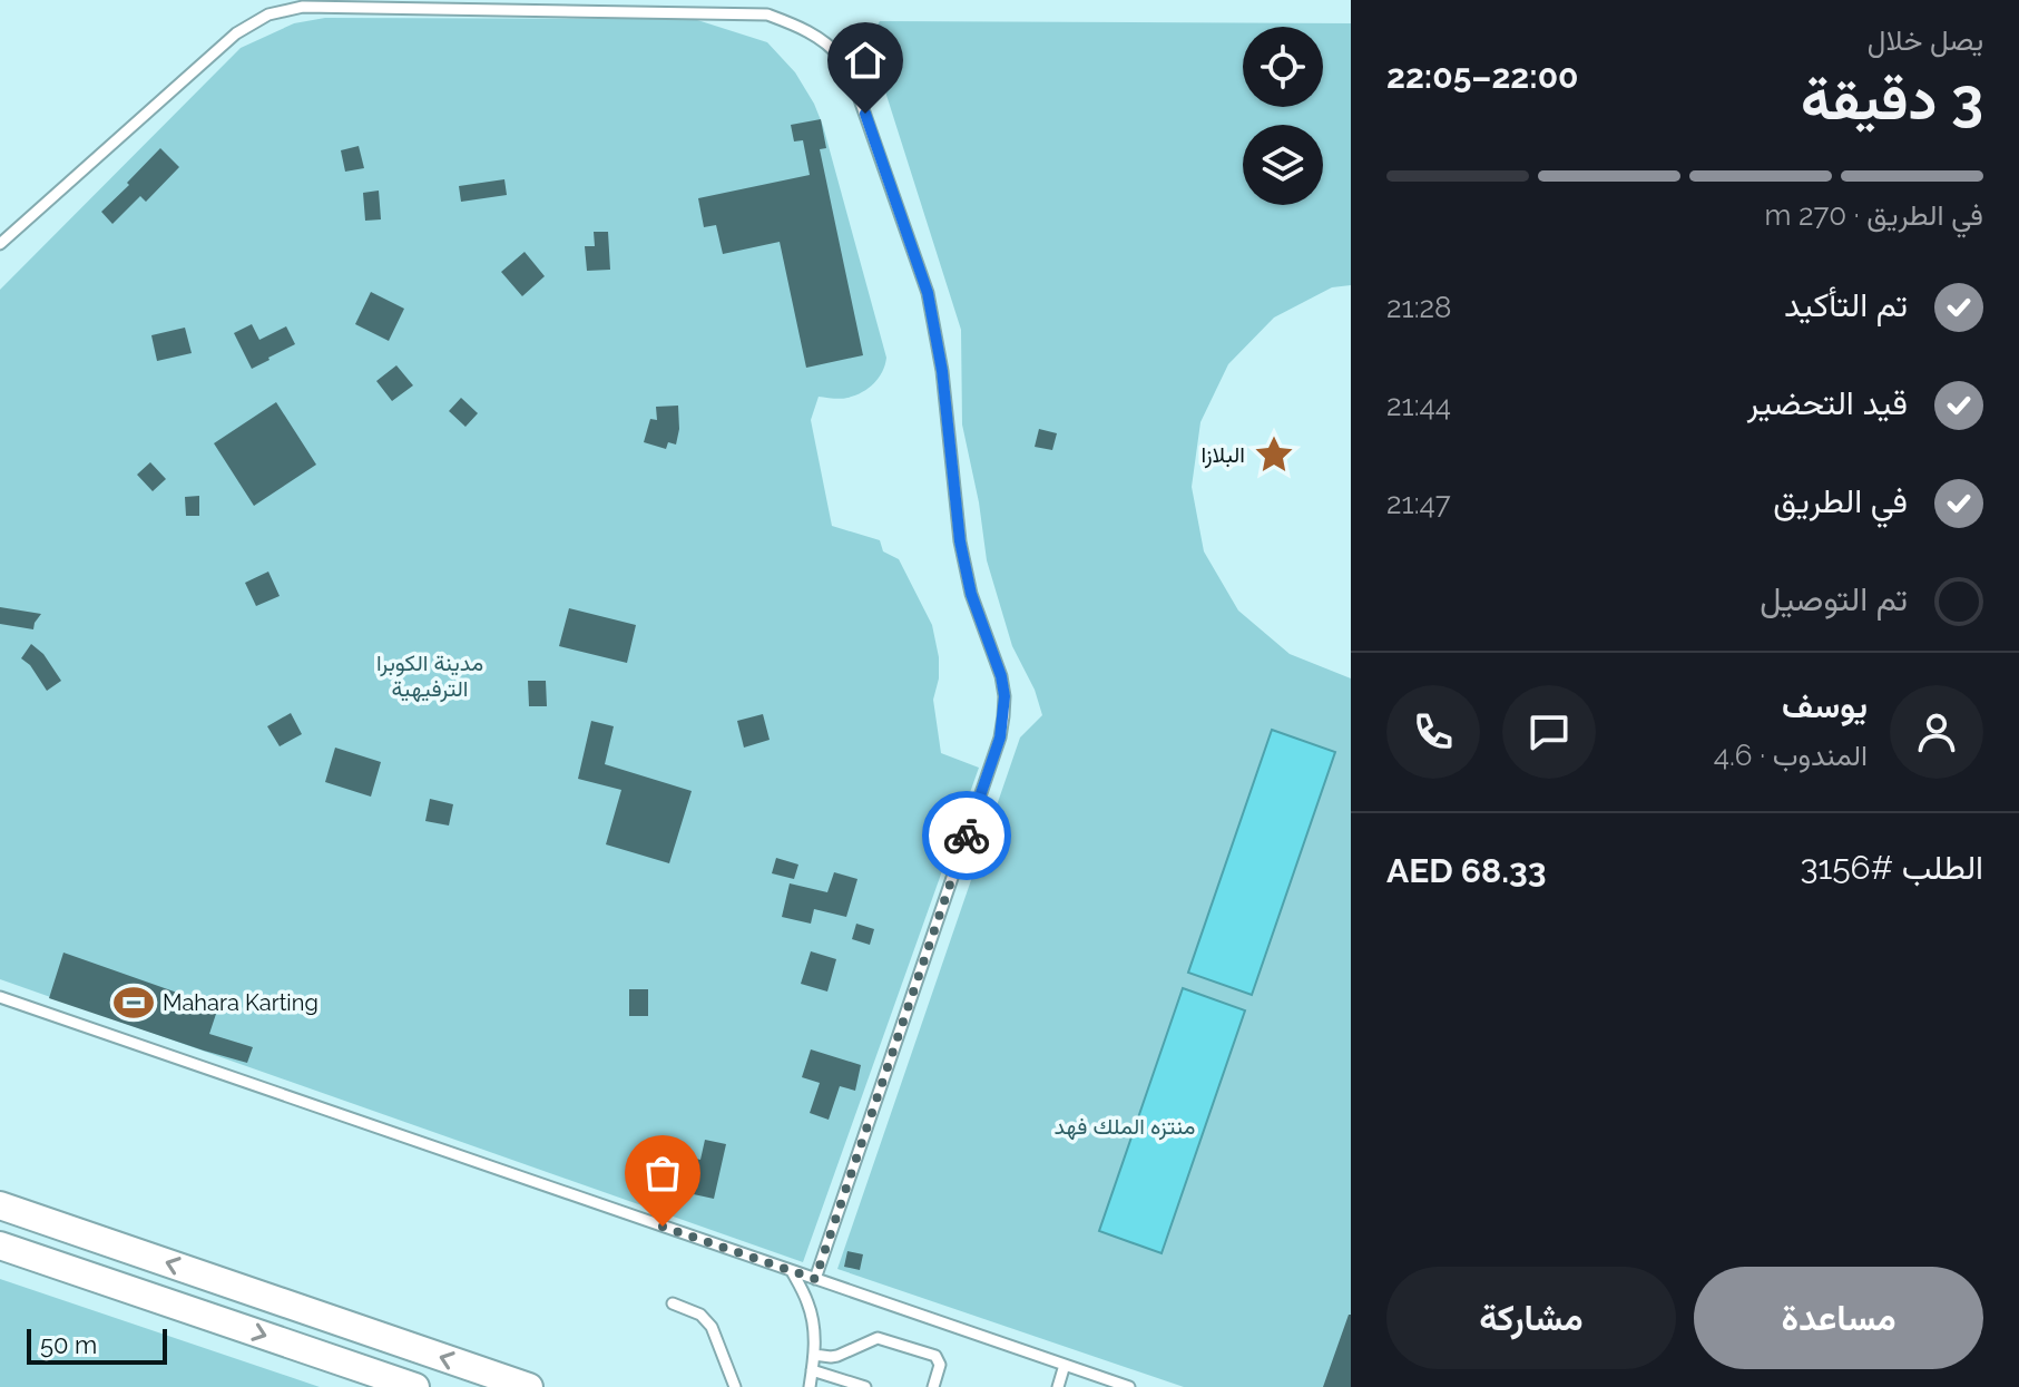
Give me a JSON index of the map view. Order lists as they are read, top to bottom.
{
  "parks": ["مدينة الكوبرا الترفيهية", "منتزه الملك فهد"],
  "places": {
    "place": ["البلازا"],
    "sports": ["Mahara Karting"]
  },
  "scale_bar": "50 m",
  "page": {
    "heading": ["3 دقيقة", "يصل خلال", "22:00–22:05"],
    "panel": [
      "يوسف",
      "المندوب · 4.6",
      "الطلب #3156",
      "AED 68.33"
    ],
    "bar": "في الطريق · 270 m",
    "list": [
      ["تم التأكيد", "21:28"],
      ["قيد التحضير", "21:44"],
      ["في الطريق", "21:47"],
      "تم التوصيل"
    ],
    "buttons": ["مساعدة", "مشاركة"],
    "scale": "50 m"
  }
}
